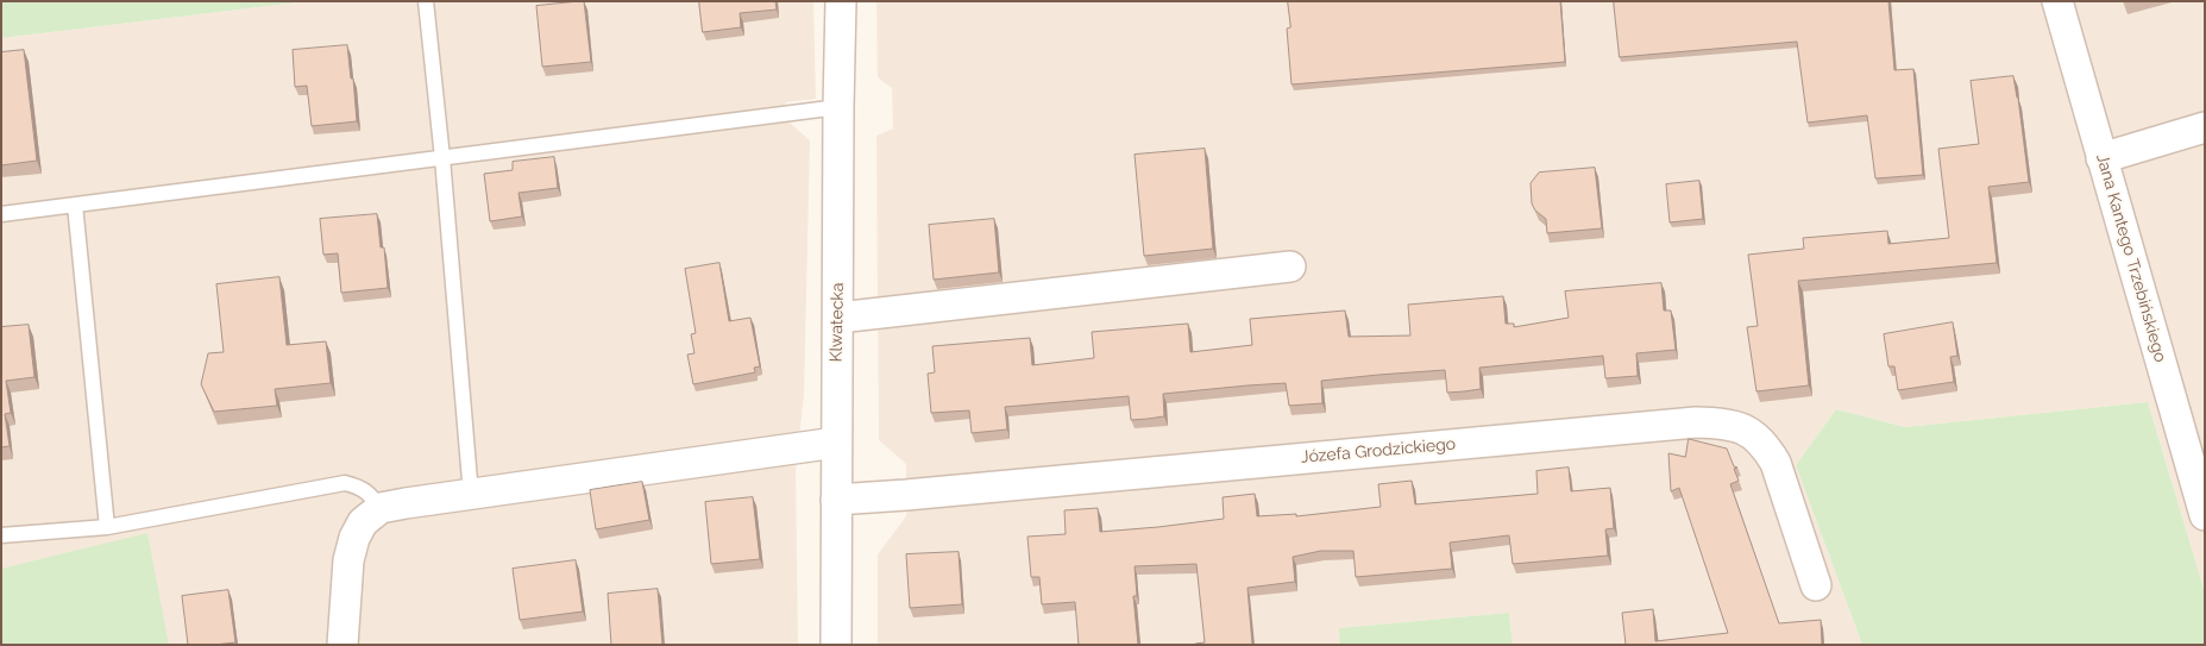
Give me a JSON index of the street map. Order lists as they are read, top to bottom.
{
  "streets": {
    "street": ["Jana Kantego Trzebińskiego", "Klwatecka", "Józefa Grodzickiego"]
  },
  "crossings": [
    ["Klwatecka", "Józefa Grodzickiego"]
  ]
}
